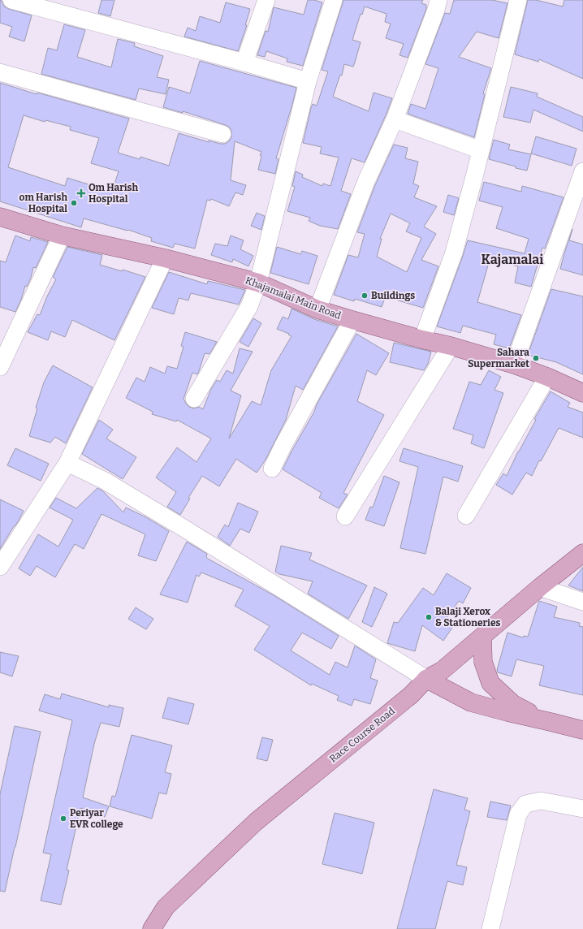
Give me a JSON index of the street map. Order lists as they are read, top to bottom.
{
  "streets": {
    "main road": ["Khajamalai Main Road", "Race Course Road"]
  },
  "districts": ["Kajamalai"],
  "places": {
    "health": ["Om Harish Hospital"],
    "other": [
      "om Harish Hospital",
      "Buildings",
      "Sahara Supermarket",
      "Balaji Xerox & Stationeries",
      "Periyar EVR college"
    ]
  }
}
